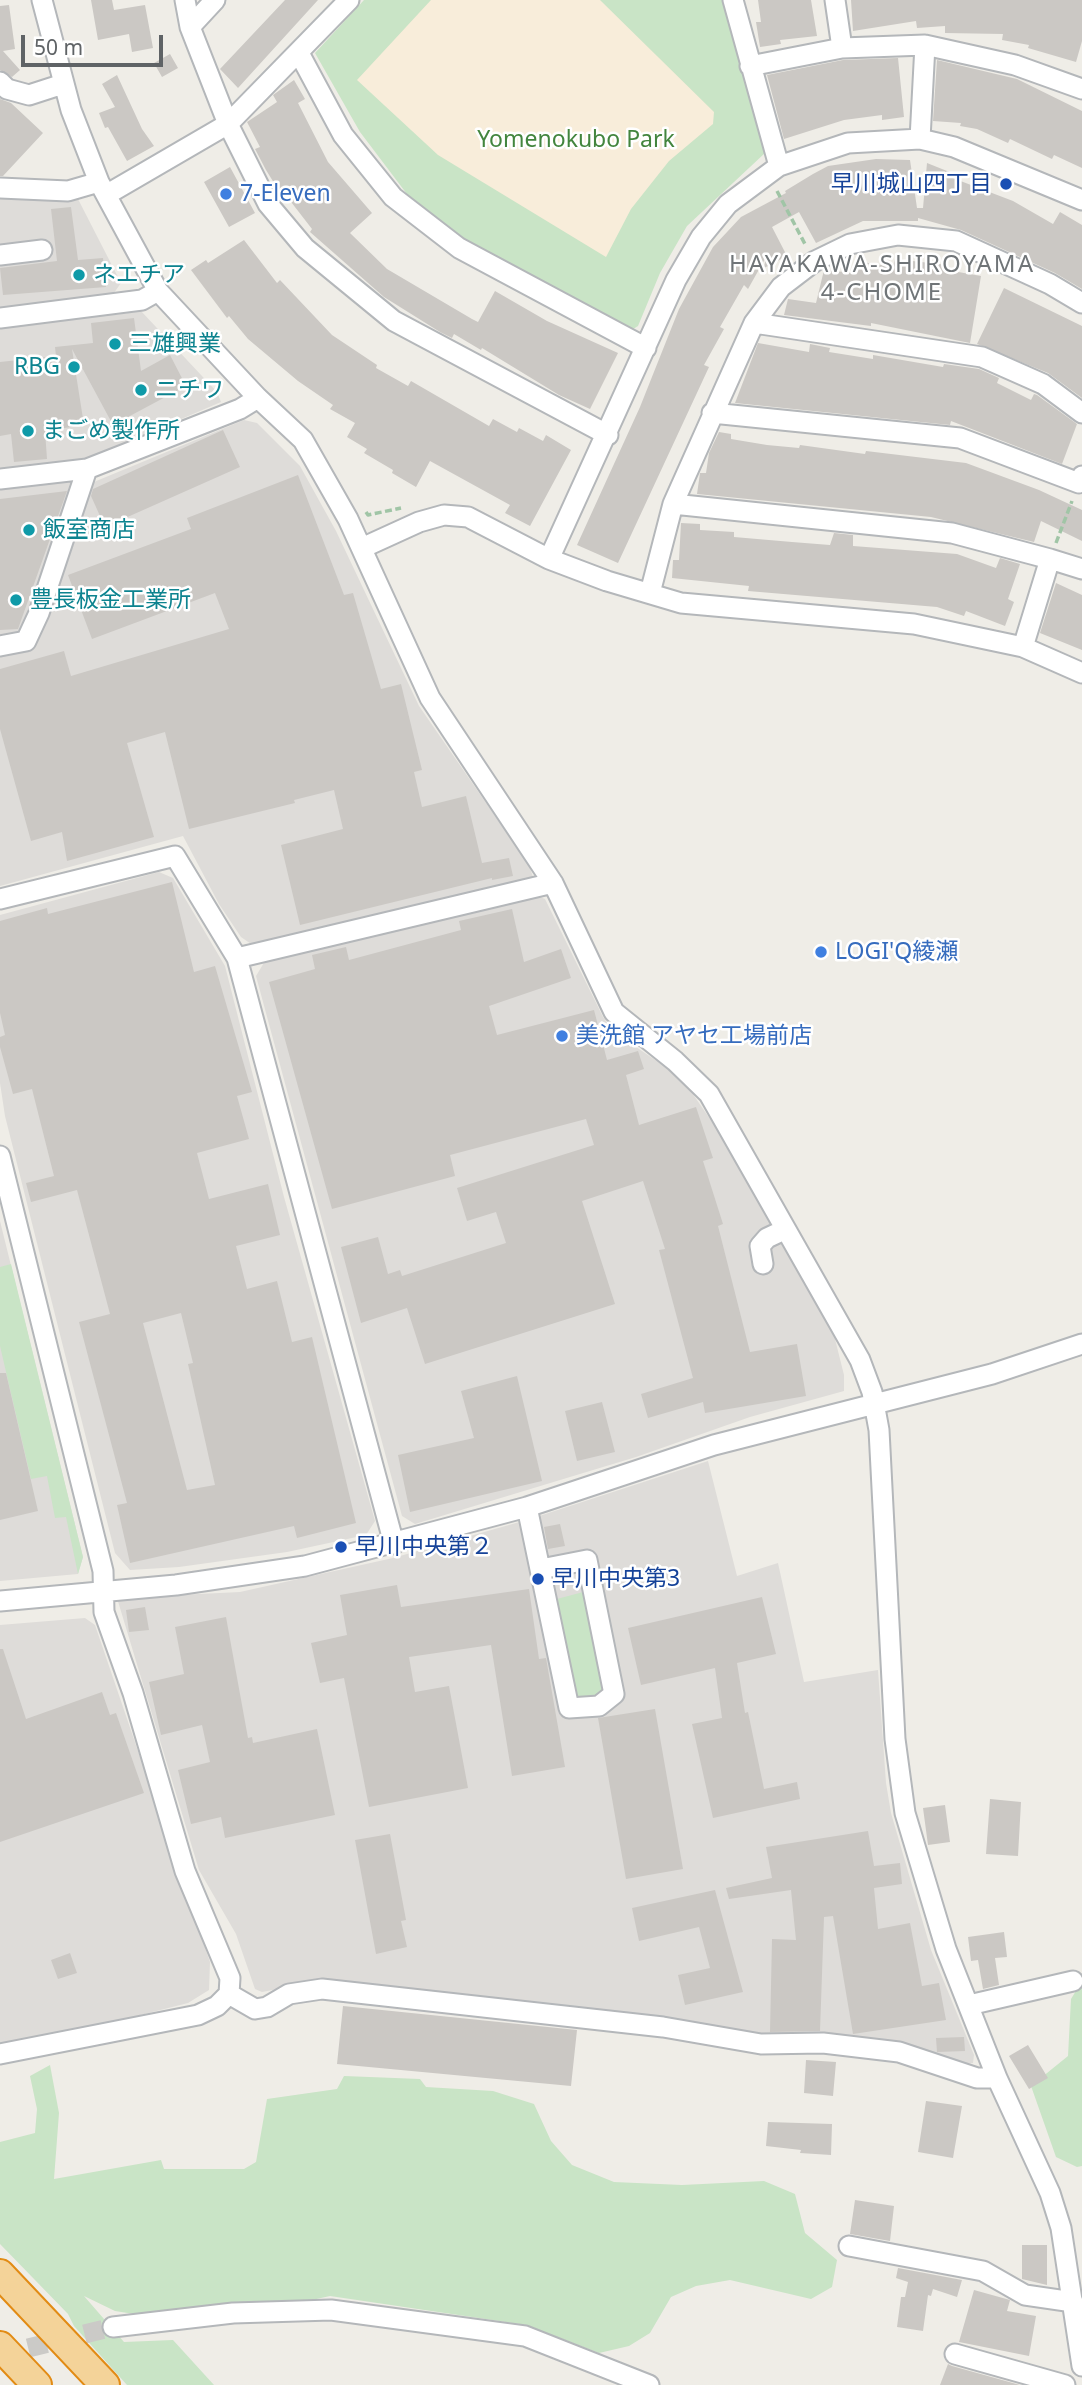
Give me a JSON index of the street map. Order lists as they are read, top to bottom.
{
  "districts": ["HAYAKAWA-SHIROYAMA 4-CHOME"],
  "parks": ["Yomenokubo Park"],
  "places": [
    "早川城山四丁目",
    "7-Eleven",
    "ネエチア",
    "三雄興業",
    "RBG",
    "ニチワ",
    "まごめ製作所",
    "飯室商店",
    "豊長板金工業所",
    "LOGI'Q綾瀬",
    "美洗館 アヤセ工場前店",
    "早川中央第２",
    "早川中央第3"
  ],
  "scale_bar": "50 m"
}
